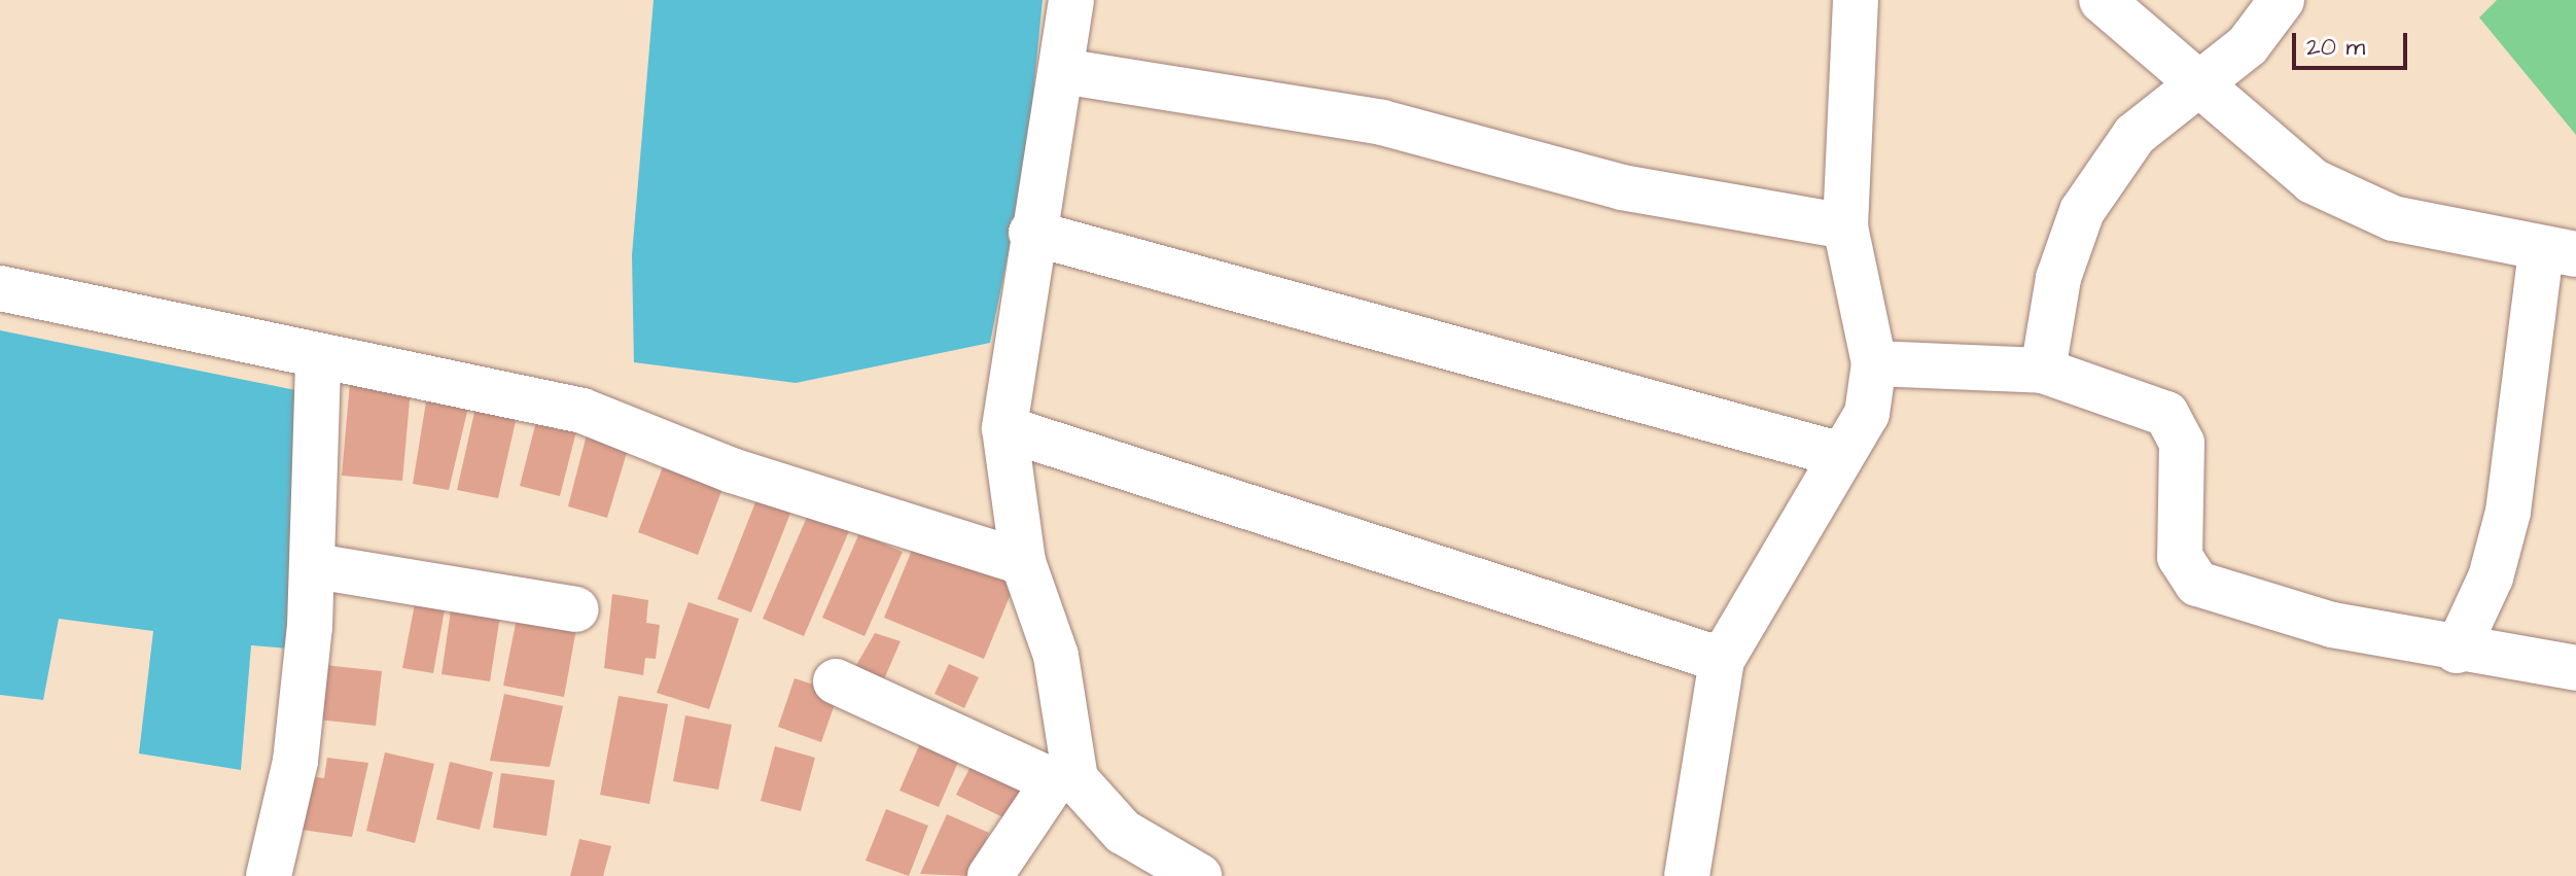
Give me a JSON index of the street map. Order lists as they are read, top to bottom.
{
  "scale_bar": "20 m"
}
